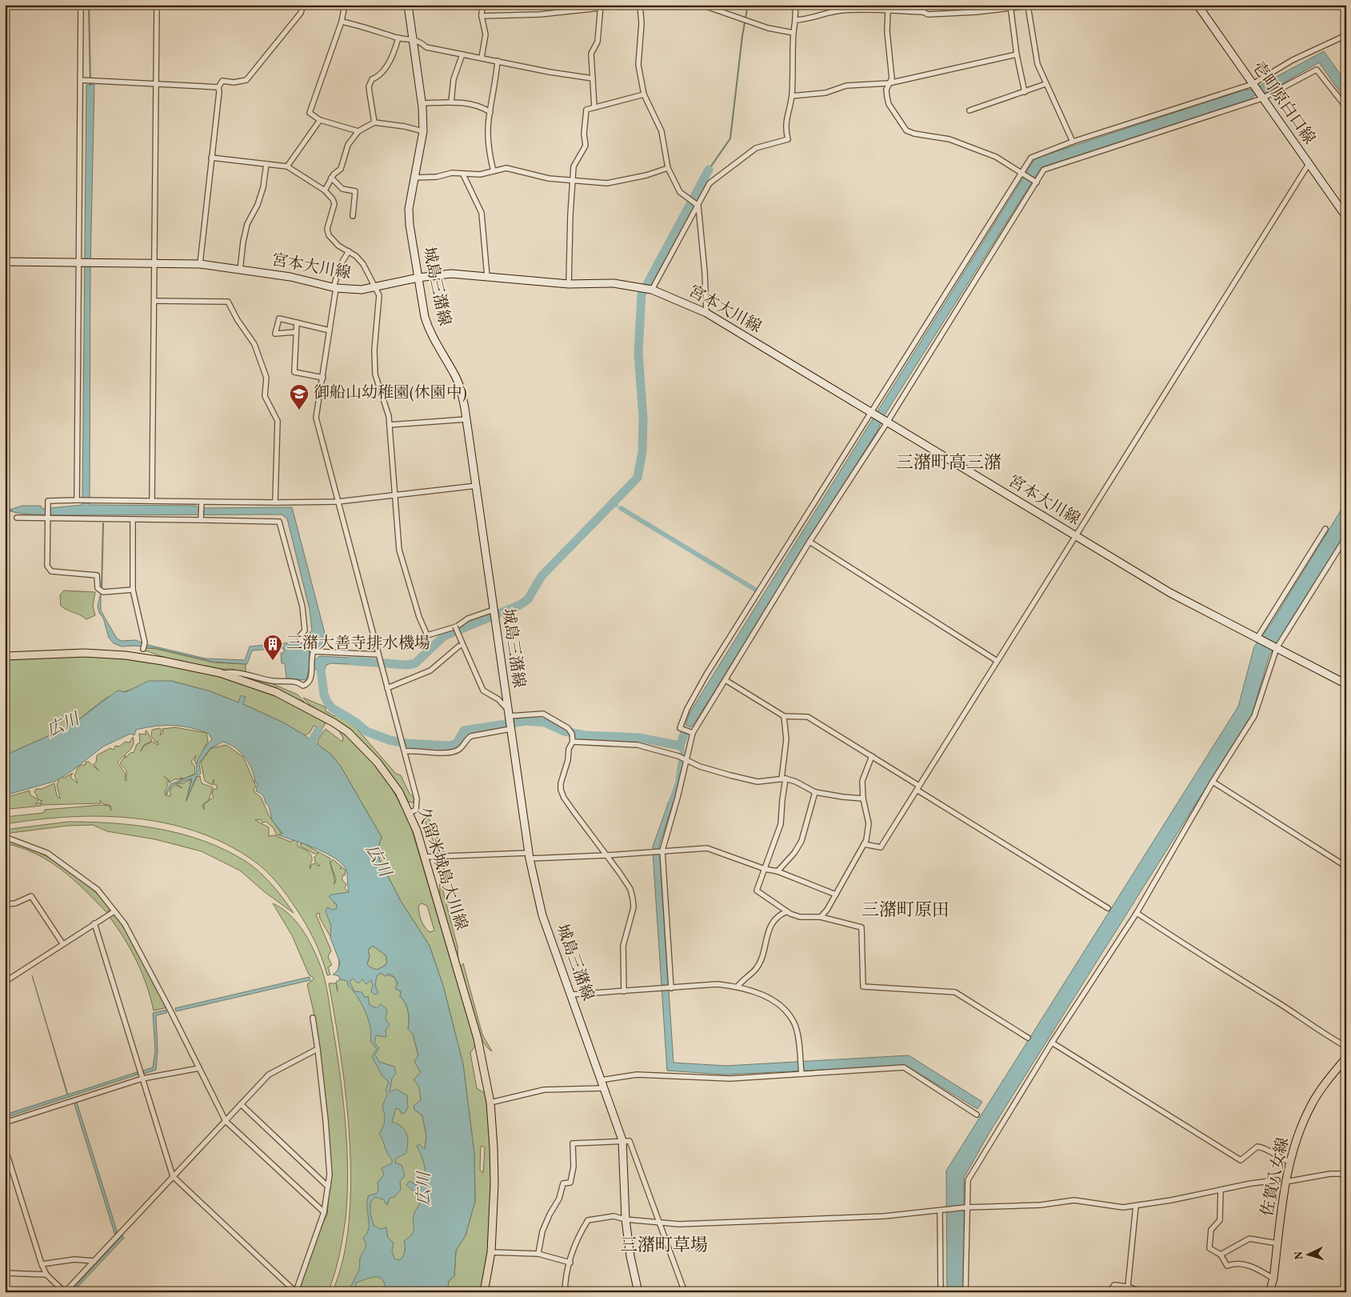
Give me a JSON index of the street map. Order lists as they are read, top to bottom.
{
  "streets": {
    "main road": [
      "壱町原白口線",
      "宮本大川線",
      "城島三潴線",
      "久留米城島大川線",
      "佐賀八女線"
    ]
  },
  "crossings": [
    ["宮本大川線", "城島三潴線"]
  ],
  "districts": ["三潴町高三潴", "三潴町原田", "三潴町草場"],
  "water": ["広川"],
  "places": {
    "school or university": ["御船山幼稚園(休園中)"],
    "building": ["三潴大善寺排水機場"]
  },
  "north": "left"
}
